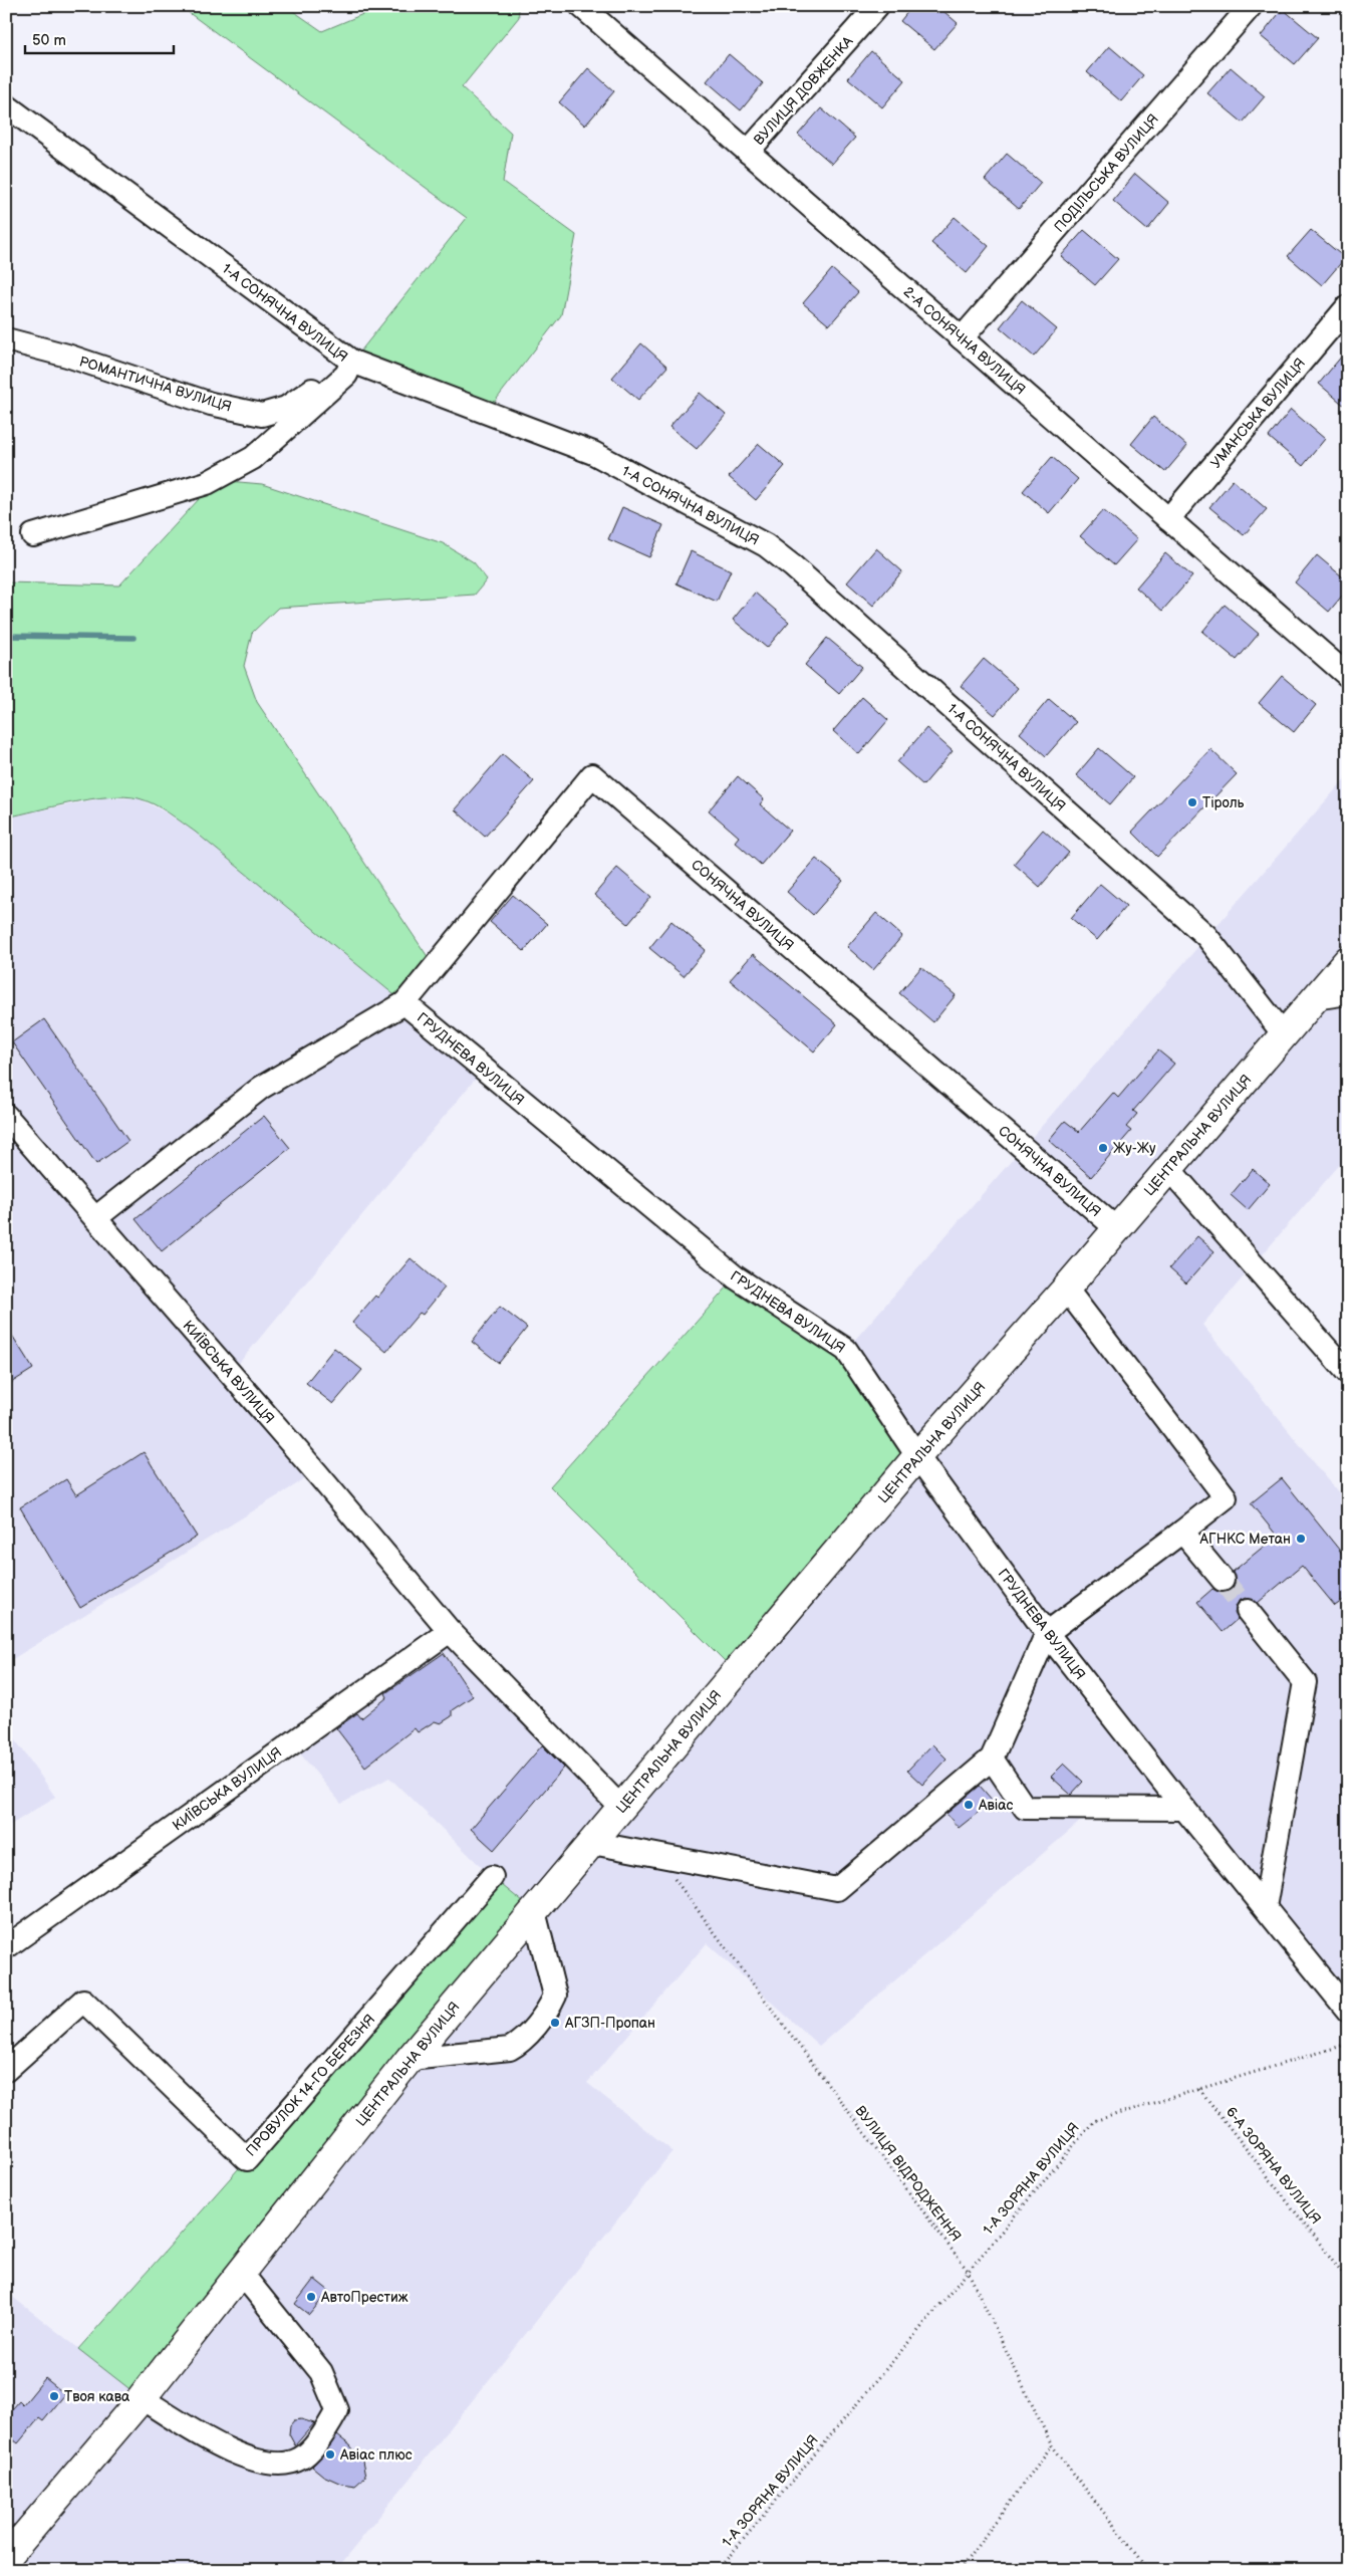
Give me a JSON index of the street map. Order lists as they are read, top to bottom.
{
  "streets": {
    "highway": ["ЦЕНТРАЛЬНА ВУЛИЦЯ"],
    "street": [
      "ВУЛИЦЯ ДОВЖЕНКА",
      "ПОДІЛЬСЬКА ВУЛИЦЯ",
      "1-А СОНЯЧНА ВУЛИЦЯ",
      "2-А СОНЯЧНА ВУЛИЦЯ",
      "РОМАНТИЧНА ВУЛИЦЯ",
      "УМАНСЬКА ВУЛИЦЯ",
      "СОНЯЧНА ВУЛИЦЯ",
      "ГРУДНЕВА ВУЛИЦЯ",
      "КИЇВСЬКА ВУЛИЦЯ",
      "ПРОВУЛОК 14-ГО БЕРЕЗНЯ"
    ],
    "path": ["6-А ЗОРЯНА ВУЛИЦЯ", "ВУЛИЦЯ ВІДРОДЖЕННЯ", "1-А ЗОРЯНА ВУЛИЦЯ"]
  },
  "crossings": [
    ["ВУЛИЦЯ ДОВЖЕНКА", "2-А СОНЯЧНА ВУЛИЦЯ"],
    ["ПОДІЛЬСЬКА ВУЛИЦЯ", "2-А СОНЯЧНА ВУЛИЦЯ"],
    ["1-А СОНЯЧНА ВУЛИЦЯ", "РОМАНТИЧНА ВУЛИЦЯ"],
    ["1-А СОНЯЧНА ВУЛИЦЯ", "ЦЕНТРАЛЬНА ВУЛИЦЯ"],
    ["2-А СОНЯЧНА ВУЛИЦЯ", "УМАНСЬКА ВУЛИЦЯ"],
    ["СОНЯЧНА ВУЛИЦЯ", "ГРУДНЕВА ВУЛИЦЯ"],
    ["СОНЯЧНА ВУЛИЦЯ", "ЦЕНТРАЛЬНА ВУЛИЦЯ"],
    ["ГРУДНЕВА ВУЛИЦЯ", "ЦЕНТРАЛЬНА ВУЛИЦЯ"],
    ["ГРУДНЕВА ВУЛИЦЯ", "КИЇВСЬКА ВУЛИЦЯ"],
    ["ЦЕНТРАЛЬНА ВУЛИЦЯ", "КИЇВСЬКА ВУЛИЦЯ"],
    ["6-А ЗОРЯНА ВУЛИЦЯ", "1-А ЗОРЯНА ВУЛИЦЯ"],
    ["ВУЛИЦЯ ВІДРОДЖЕННЯ", "1-А ЗОРЯНА ВУЛИЦЯ"]
  ],
  "places": [
    "Тіроль",
    "Жу-Жу",
    "АГНКС Метан",
    "Авіас",
    "АГЗП-Пропан",
    "АвтоПрестиж",
    "Твоя кава",
    "Авіас плюс"
  ],
  "scale_bar": "50 m"
}
